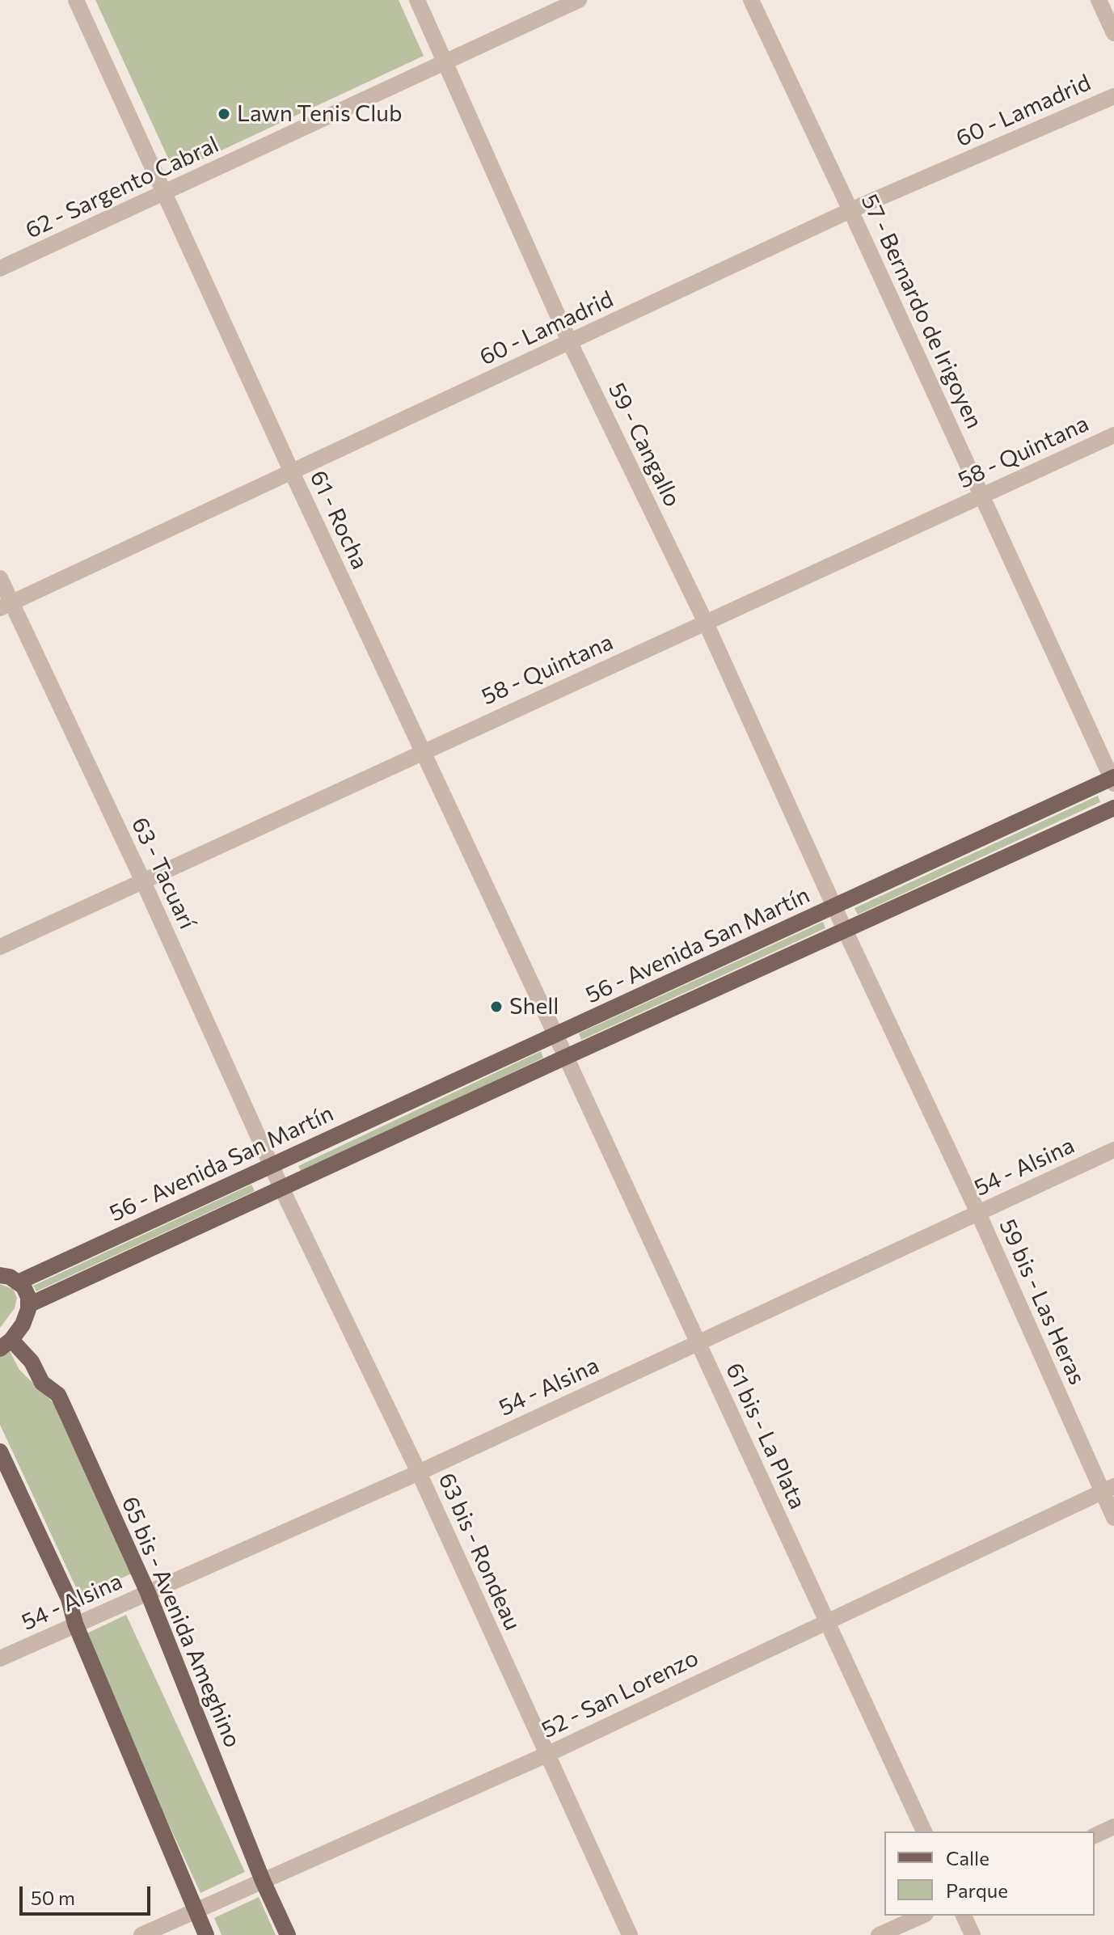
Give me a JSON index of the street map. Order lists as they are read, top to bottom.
{
  "streets": {
    "main road": ["56 - Avenida San Martín", "65 bis - Avenida Ameghino"],
    "street": [
      "60 - Lamadrid",
      "62 - Sargento Cabral",
      "57 - Bernardo de Irigoyen",
      "59 - Cangallo",
      "58 - Quintana",
      "61 - Rocha",
      "63 - Tacuarí",
      "54 - Alsina",
      "59 bis - Las Heras",
      "61 bis - La Plata",
      "63 bis - Rondeau",
      "52 - San Lorenzo"
    ]
  },
  "crossings": [
    ["60 - Lamadrid", "57 - Bernardo de Irigoyen"],
    ["60 - Lamadrid", "59 - Cangallo"],
    ["60 - Lamadrid", "61 - Rocha"],
    ["60 - Lamadrid", "63 - Tacuarí"],
    ["62 - Sargento Cabral", "59 - Cangallo"],
    ["62 - Sargento Cabral", "61 - Rocha"],
    ["57 - Bernardo de Irigoyen", "58 - Quintana"],
    ["57 - Bernardo de Irigoyen", "56 - Avenida San Martín"],
    ["59 - Cangallo", "58 - Quintana"],
    ["59 - Cangallo", "56 - Avenida San Martín"],
    ["59 - Cangallo", "59 bis - Las Heras"],
    ["58 - Quintana", "61 - Rocha"],
    ["58 - Quintana", "63 - Tacuarí"],
    ["61 - Rocha", "56 - Avenida San Martín"],
    ["61 - Rocha", "61 bis - La Plata"],
    ["63 - Tacuarí", "56 - Avenida San Martín"],
    ["63 - Tacuarí", "63 bis - Rondeau"],
    ["56 - Avenida San Martín", "59 bis - Las Heras"],
    ["56 - Avenida San Martín", "61 bis - La Plata"],
    ["56 - Avenida San Martín", "63 bis - Rondeau"],
    ["54 - Alsina", "59 bis - Las Heras"],
    ["54 - Alsina", "61 bis - La Plata"],
    ["54 - Alsina", "63 bis - Rondeau"],
    ["54 - Alsina", "65 bis - Avenida Ameghino"],
    ["59 bis - Las Heras", "52 - San Lorenzo"],
    ["61 bis - La Plata", "52 - San Lorenzo"],
    ["63 bis - Rondeau", "52 - San Lorenzo"],
    ["65 bis - Avenida Ameghino", "52 - San Lorenzo"]
  ],
  "places": ["Lawn Tenis Club", "Shell"],
  "legend": ["Calle", "Parque"],
  "scale_bar": "50 m"
}
